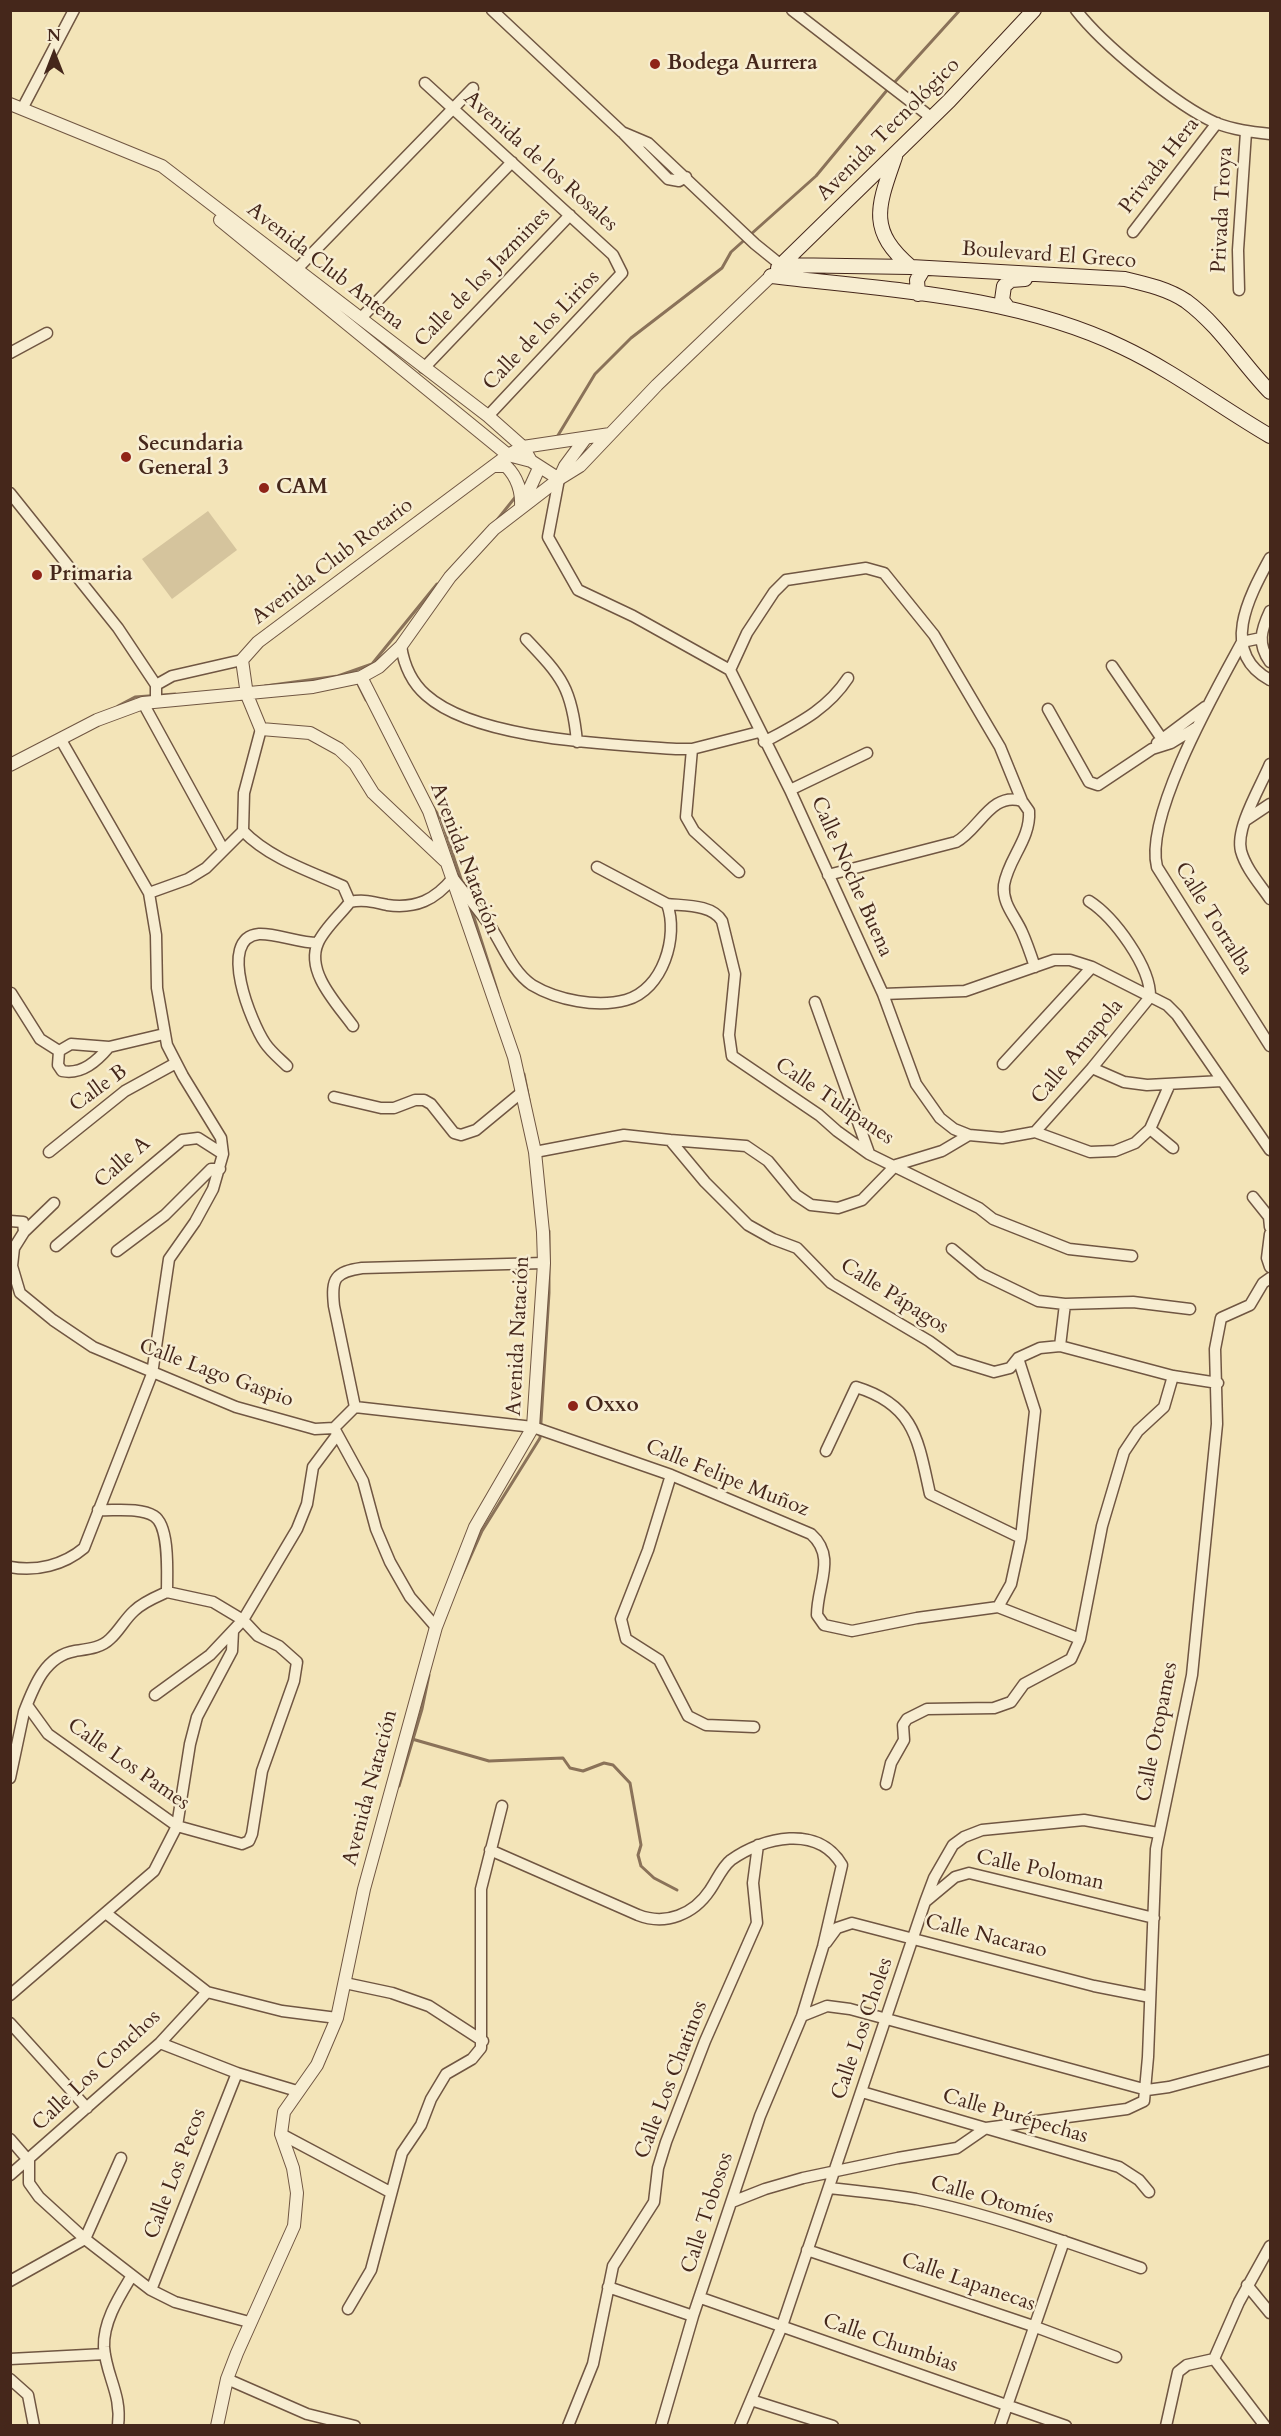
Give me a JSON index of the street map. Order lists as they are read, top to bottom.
{
  "streets": {
    "main road": ["Avenida Tecnológico", "Boulevard El Greco"],
    "street": [
      "Avenida de los Rosales",
      "Privada Hera",
      "Privada Troya",
      "Avenida Club Antena",
      "Calle de los Jazmines",
      "Calle de los Lirios",
      "Avenida Club Rotario",
      "Avenida Natación",
      "Calle Noche Buena",
      "Calle Torralba",
      "Calle Amapola",
      "Calle B",
      "Calle Tulipanes",
      "Calle A",
      "Calle Pápagos",
      "Calle Lago Gaspio",
      "Calle Felipe Muñoz",
      "Calle Otopames",
      "Calle Los Pames",
      "Calle Poloman",
      "Calle Nacarao",
      "Calle Los Choles",
      "Calle Los Conchos",
      "Calle Los Chatinos",
      "Calle Purépechas",
      "Calle Los Pecos",
      "Calle Otomíes",
      "Calle Tobosos",
      "Calle Lapanecas",
      "Calle Chumbias"
    ]
  },
  "crossings": [
    ["Avenida Tecnológico", "Boulevard El Greco"],
    ["Avenida de los Rosales", "Calle de los Jazmines"],
    ["Avenida de los Rosales", "Calle de los Lirios"],
    ["Avenida Club Antena", "Calle de los Jazmines"],
    ["Avenida Club Antena", "Calle de los Lirios"],
    ["Avenida Club Antena", "Avenida Club Rotario"],
    ["Avenida Natación", "Calle Felipe Muñoz"],
    ["Calle Noche Buena", "Calle Amapola"],
    ["Calle Pápagos", "Calle Otopames"],
    ["Calle Otopames", "Calle Poloman"],
    ["Calle Otopames", "Calle Nacarao"],
    ["Calle Otopames", "Calle Los Choles"],
    ["Calle Poloman", "Calle Los Choles"],
    ["Calle Nacarao", "Calle Los Choles"],
    ["Calle Nacarao", "Calle Tobosos"],
    ["Calle Los Choles", "Calle Purépechas"],
    ["Calle Los Choles", "Calle Otomíes"],
    ["Calle Los Choles", "Calle Lapanecas"],
    ["Calle Los Choles", "Calle Chumbias"],
    ["Calle Los Chatinos", "Calle Tobosos"],
    ["Calle Tobosos", "Calle Chumbias"]
  ],
  "places": [
    "Bodega Aurrera",
    "Secundaria General 3",
    "CAM",
    "Primaria",
    "Oxxo"
  ],
  "north": "top"
}
